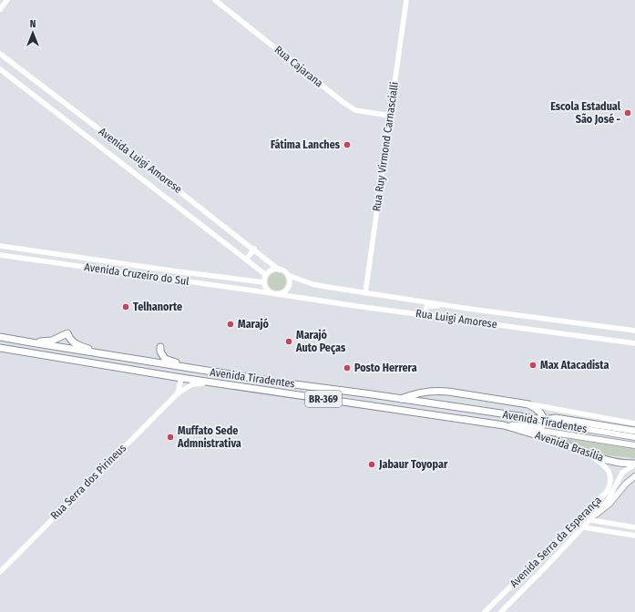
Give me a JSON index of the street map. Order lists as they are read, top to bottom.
{
  "streets": {
    "highway": ["Avenida Tiradentes", "BR-369", "Avenida Brasília"],
    "street": [
      "Rua Cajarana",
      "Rua Ruy Virmond Carnascialli",
      "Avenida Luigi Amorese",
      "Avenida Cruzeiro do Sul",
      "Rua Luigi Amorese",
      "Rua Serra dos Pirineus",
      "Avenida Serra da Esperança"
    ]
  },
  "crossings": [
    ["Rua Cajarana", "Rua Ruy Virmond Carnascialli"],
    ["Rua Ruy Virmond Carnascialli", "Rua Luigi Amorese"],
    ["Avenida Luigi Amorese", "Avenida Cruzeiro do Sul"],
    ["Avenida Luigi Amorese", "Rua Luigi Amorese"],
    ["Avenida Cruzeiro do Sul", "Rua Luigi Amorese"],
    ["Avenida Tiradentes", "BR-369"],
    ["Avenida Tiradentes", "Avenida Brasília"],
    ["Avenida Tiradentes", "Rua Serra dos Pirineus"],
    ["Avenida Brasília", "Avenida Serra da Esperança"]
  ],
  "places": [
    "Escola Estadual São José -",
    "Fátima Lanches",
    "Telhanorte",
    "Marajó",
    "Marajó Auto Peças",
    "Max Atacadista",
    "Posto Herrera",
    "Muffato Sede Admnistrativa",
    "Jabaur Toyopar"
  ],
  "north": "top"
}
